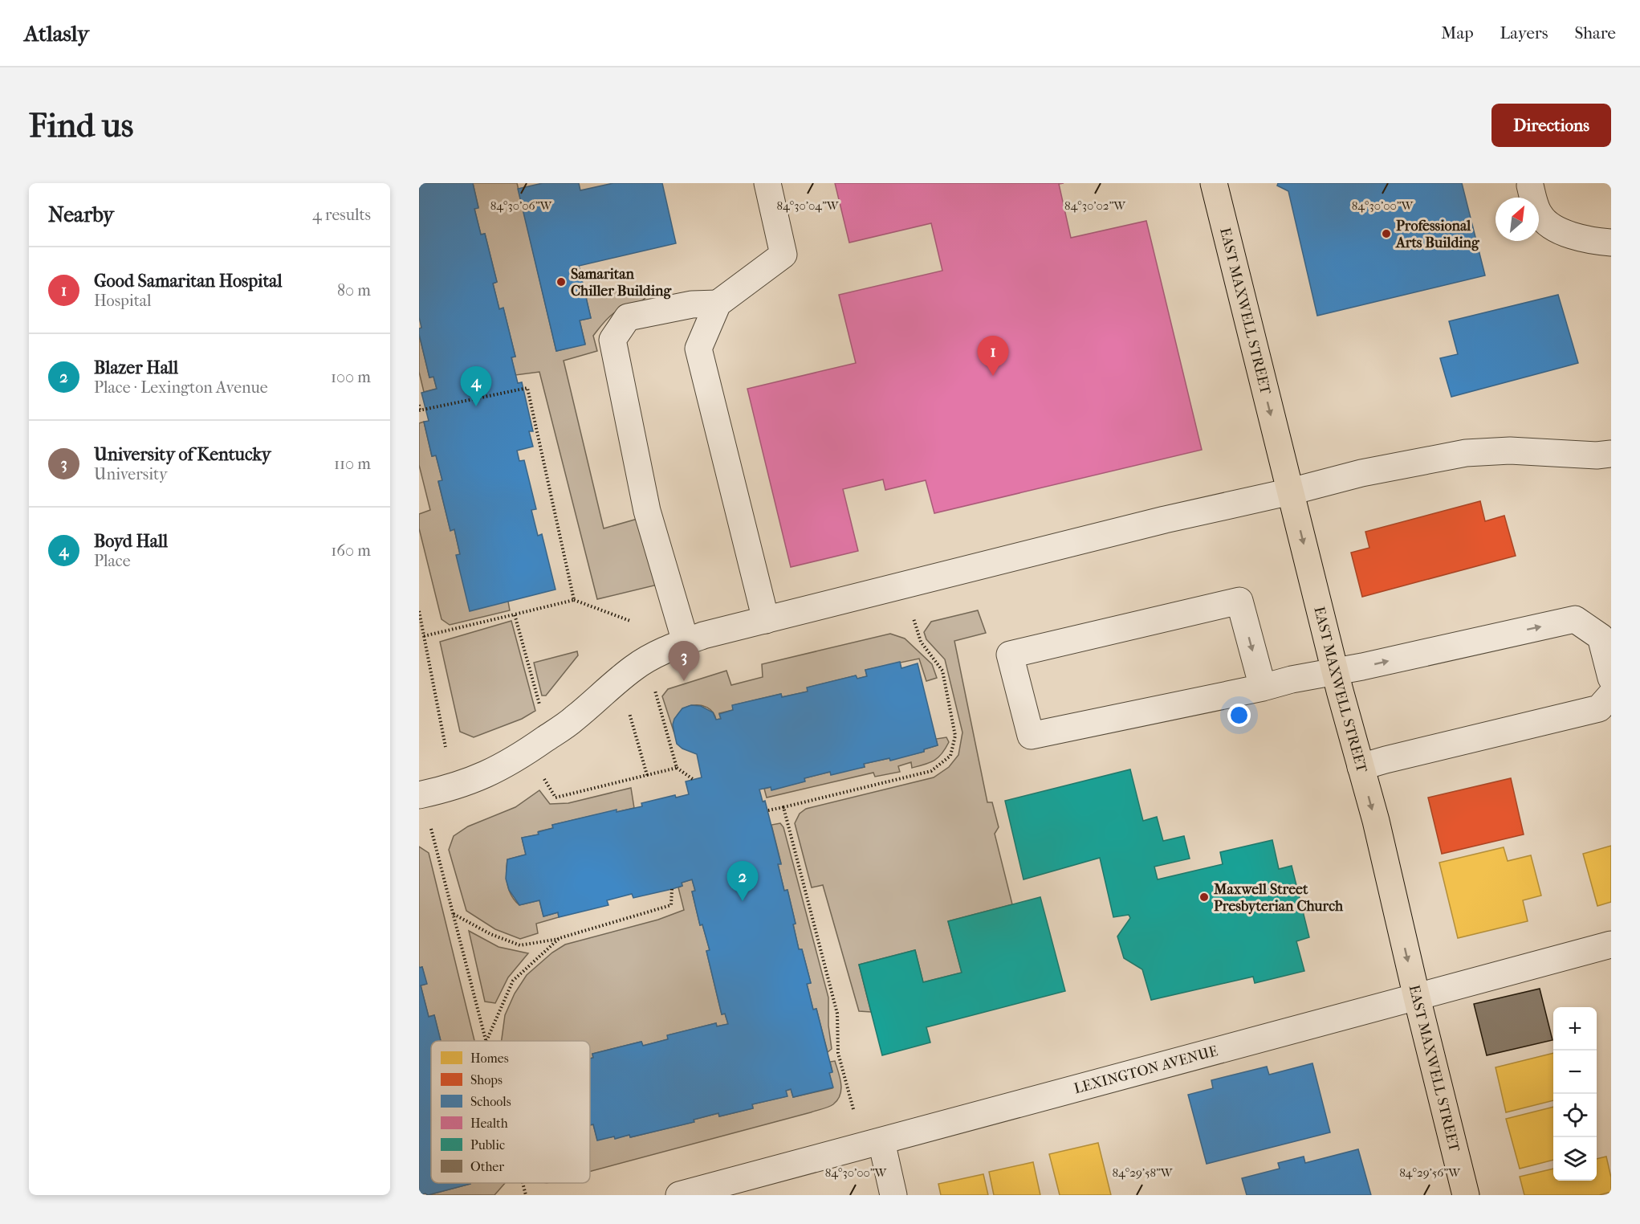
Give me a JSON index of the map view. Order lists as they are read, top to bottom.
{
  "streets": {
    "main road": ["EAST MAXWELL STREET"],
    "street": ["LEXINGTON AVENUE"]
  },
  "crossings": [
    ["EAST MAXWELL STREET", "LEXINGTON AVENUE"]
  ],
  "one_way": ["EAST MAXWELL STREET"],
  "places": ["Professional Arts Building", "Samaritan Chiller Building", "Maxwell Street Presbyterian Church"],
  "legend": [
    "Homes",
    "Shops",
    "Schools",
    "Health",
    "Public",
    "Other"
  ],
  "north": "top right",
  "page": {
    "header": "Atlasly",
    "nav": ["Map", "Layers", "Share"],
    "buttons": "Directions",
    "title": "Find us",
    "heading": ["Nearby", "4 results"],
    "list": [
      {
        "mark": "1",
        "name": "Good Samaritan Hospital",
        "note": "Hospital",
        "value": "80 m"
      },
      {
        "mark": "2",
        "name": "Blazer Hall",
        "note": "Place · Lexington Avenue",
        "value": "100 m"
      },
      {
        "mark": "3",
        "name": "University of Kentucky",
        "note": "University",
        "value": "110 m"
      },
      {
        "mark": "4",
        "name": "Boyd Hall",
        "note": "Place",
        "value": "160 m"
      }
    ],
    "pins": [
      "1",
      "4",
      "3",
      "2"
    ],
    "map_buttons": ["+", "−"]
  },
  "coordinates": [
    "84°30'06\"W",
    "84°30'04\"W",
    "84°30'02\"W",
    "84°30'00\"W",
    "84°29'58\"W",
    "84°29'56\"W"
  ]
}
